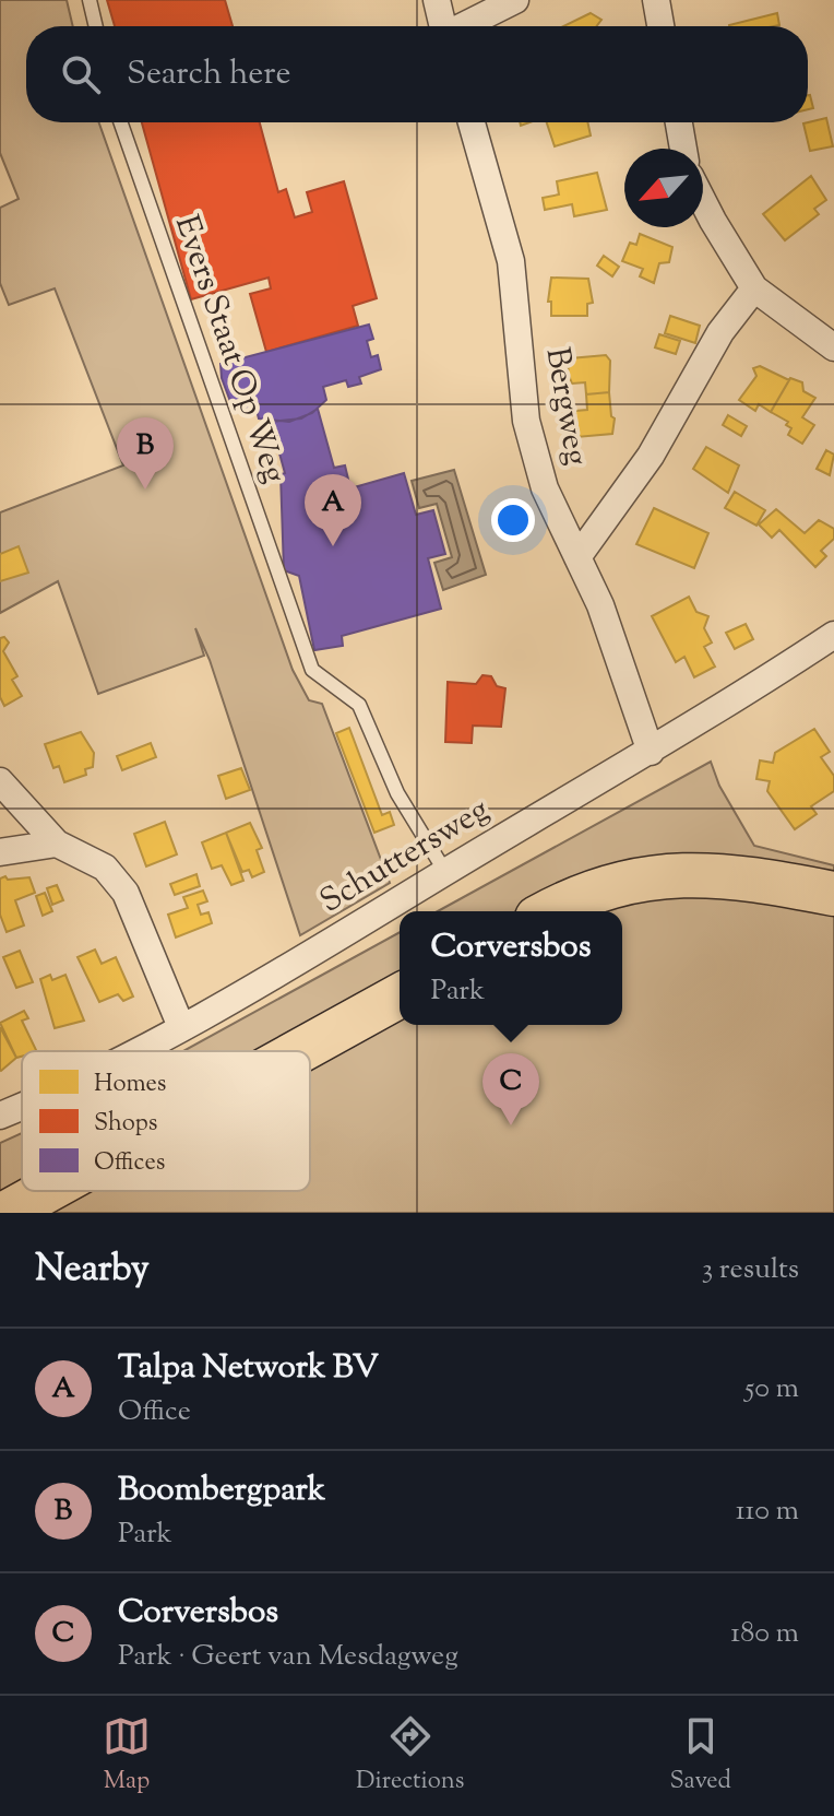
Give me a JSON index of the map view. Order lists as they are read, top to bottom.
{
  "streets": {
    "street": ["Bergweg", "Schuttersweg"],
    "lane": ["Evers Staat Op Weg"]
  },
  "crossings": [
    ["Evers Staat Op Weg", "Schuttersweg"],
    ["Bergweg", "Schuttersweg"]
  ],
  "legend": ["Homes", "Shops", "Offices"],
  "north": "bottom left",
  "page": {
    "search": "Search here",
    "pins": ["B", "A", "C"],
    "popup": ["Corversbos", "Park"],
    "heading": ["Nearby", "3 results"],
    "list": [
      {
        "mark": "A",
        "name": "Talpa Network BV",
        "note": "Office",
        "value": "50 m"
      },
      {
        "mark": "B",
        "name": "Boombergpark",
        "note": "Park",
        "value": "110 m"
      },
      {
        "mark": "C",
        "name": "Corversbos",
        "note": "Park · Geert van Mesdagweg",
        "value": "180 m"
      }
    ],
    "nav": ["Map", "Directions", "Saved"]
  }
}
